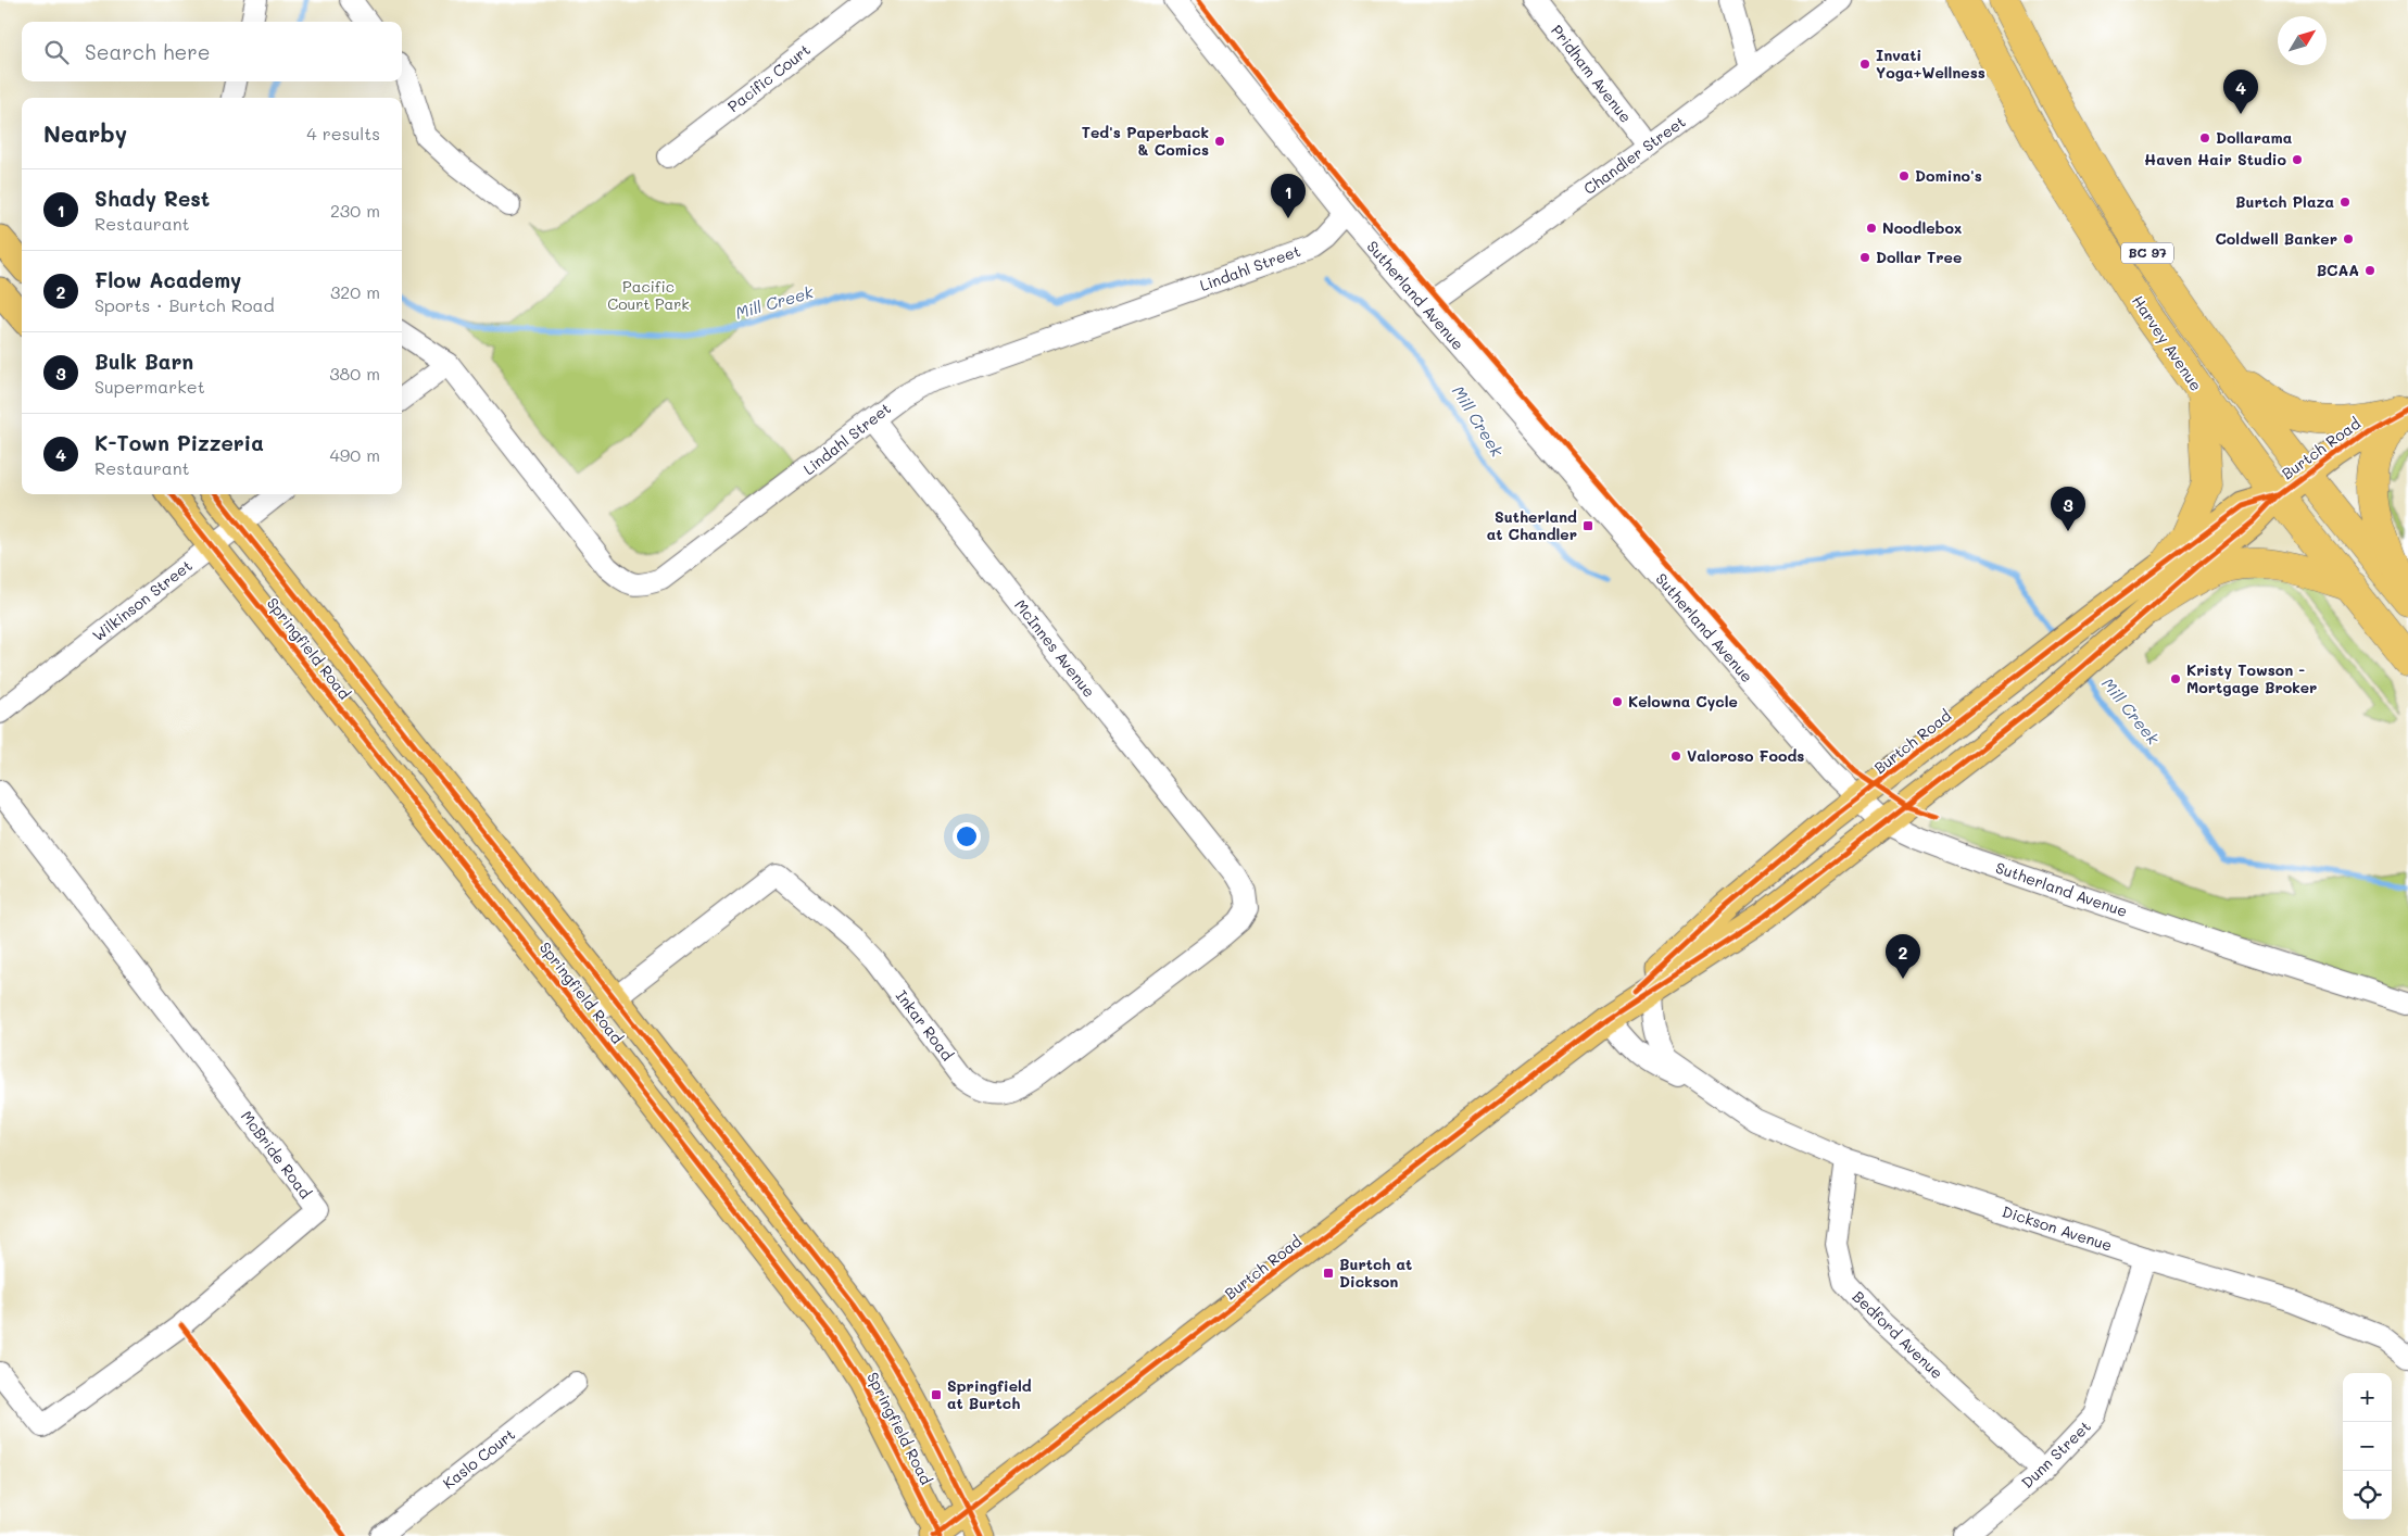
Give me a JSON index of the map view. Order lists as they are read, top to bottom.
{
  "streets": {
    "highway": ["BC 97", "Harvey Avenue"],
    "main road": ["Burtch Road", "Springfield Road"],
    "street": [
      "Pridham Avenue",
      "Pacific Court",
      "Chandler Street",
      "Lindahl Street",
      "Sutherland Avenue",
      "Wilkinson Street",
      "McInnes Avenue",
      "Inkar Road",
      "McBride Road",
      "Dickson Avenue",
      "Bedford Avenue",
      "Dunn Street",
      "Kaslo Court"
    ]
  },
  "crossings": [
    ["Pridham Avenue", "Chandler Street"],
    ["Chandler Street", "Sutherland Avenue"],
    ["BC 97", "Burtch Road"],
    ["Lindahl Street", "Sutherland Avenue"],
    ["Lindahl Street", "McInnes Avenue"],
    ["Sutherland Avenue", "Burtch Road"],
    ["Harvey Avenue", "Burtch Road"],
    ["Burtch Road", "Springfield Road"],
    ["Burtch Road", "Dickson Avenue"],
    ["Wilkinson Street", "Springfield Road"],
    ["Springfield Road", "Inkar Road"],
    ["McInnes Avenue", "Inkar Road"],
    ["Dickson Avenue", "Bedford Avenue"],
    ["Dickson Avenue", "Dunn Street"],
    ["Bedford Avenue", "Dunn Street"]
  ],
  "water": ["Mill Creek"],
  "parks": ["Pacific Court Park"],
  "places": {
    "other": [
      "Invati Yoga+Wellness",
      "Dollarama",
      "Ted's Paperback & Comics",
      "Haven Hair Studio",
      "Domino's",
      "Burtch Plaza",
      "Noodlebox",
      "Coldwell Banker",
      "Dollar Tree",
      "BCAA",
      "Kristy Towson - Mortgage Broker",
      "Kelowna Cycle",
      "Valoroso Foods"
    ],
    "transit": ["Sutherland at Chandler", "Burtch at Dickson", "Springfield at Burtch"]
  },
  "north": "top right",
  "page": {
    "search": "Search here",
    "pins": [
      "4",
      "1",
      "3",
      "2"
    ],
    "heading": ["Nearby", "4 results"],
    "list": [
      {
        "mark": "1",
        "name": "Shady Rest",
        "note": "Restaurant",
        "value": "230 m"
      },
      {
        "mark": "2",
        "name": "Flow Academy",
        "note": "Sports · Burtch Road",
        "value": "320 m"
      },
      {
        "mark": "3",
        "name": "Bulk Barn",
        "note": "Supermarket",
        "value": "380 m"
      },
      {
        "mark": "4",
        "name": "K-Town Pizzeria",
        "note": "Restaurant",
        "value": "490 m"
      }
    ],
    "map_buttons": ["+", "−"]
  }
}
